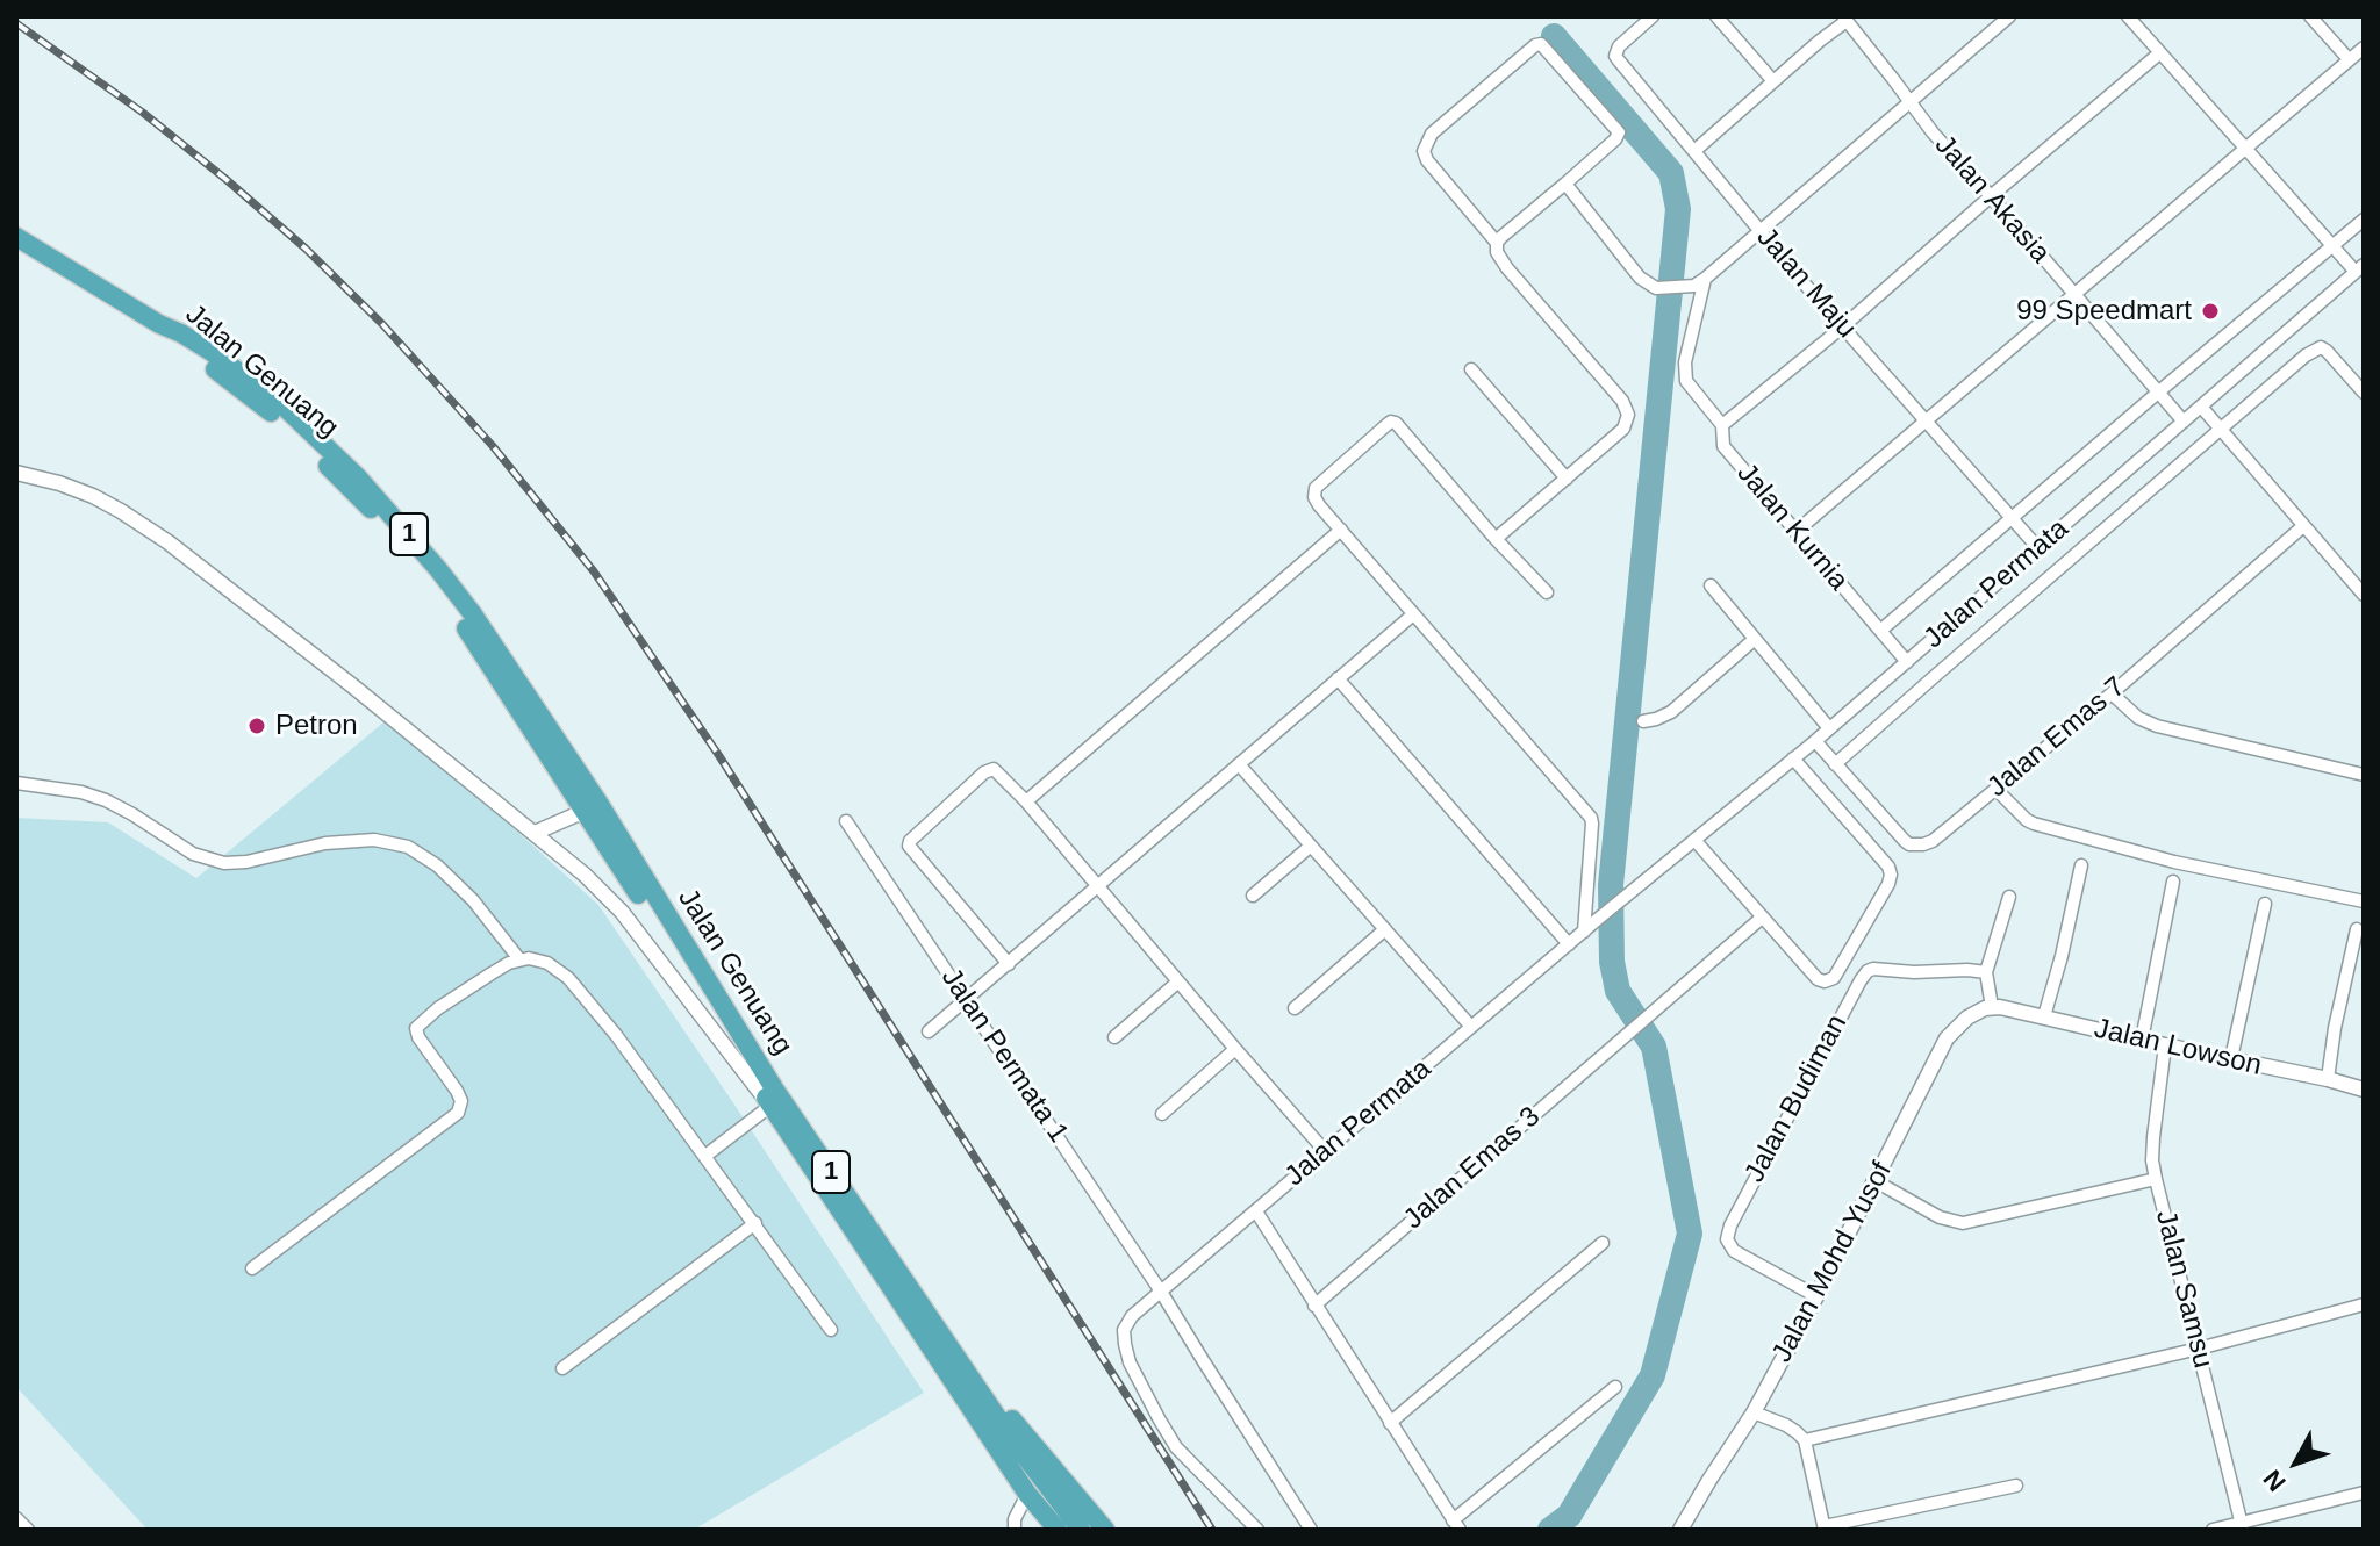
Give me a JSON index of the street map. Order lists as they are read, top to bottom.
{
  "streets": {
    "highway": ["Jalan Genuang", "1"],
    "street": [
      "Jalan Akasia",
      "Jalan Maju",
      "Jalan Kurnia",
      "Jalan Permata",
      "Jalan Emas 7",
      "Jalan Lowson",
      "Jalan Permata 1",
      "Jalan Budiman",
      "Jalan Emas 3",
      "Jalan Mohd Yusof",
      "Jalan Samsu"
    ]
  },
  "crossings": [
    ["Jalan Akasia", "Jalan Permata"],
    ["Jalan Maju", "Jalan Permata"],
    ["Jalan Kurnia", "Jalan Permata"],
    ["Jalan Permata", "Jalan Emas 7"],
    ["Jalan Permata", "Jalan Permata 1"],
    ["Jalan Lowson", "Jalan Mohd Yusof"],
    ["Jalan Lowson", "Jalan Samsu"],
    ["Jalan Budiman", "Jalan Mohd Yusof"]
  ],
  "places": ["99 Speedmart", "Petron"],
  "north": "bottom left"
}
